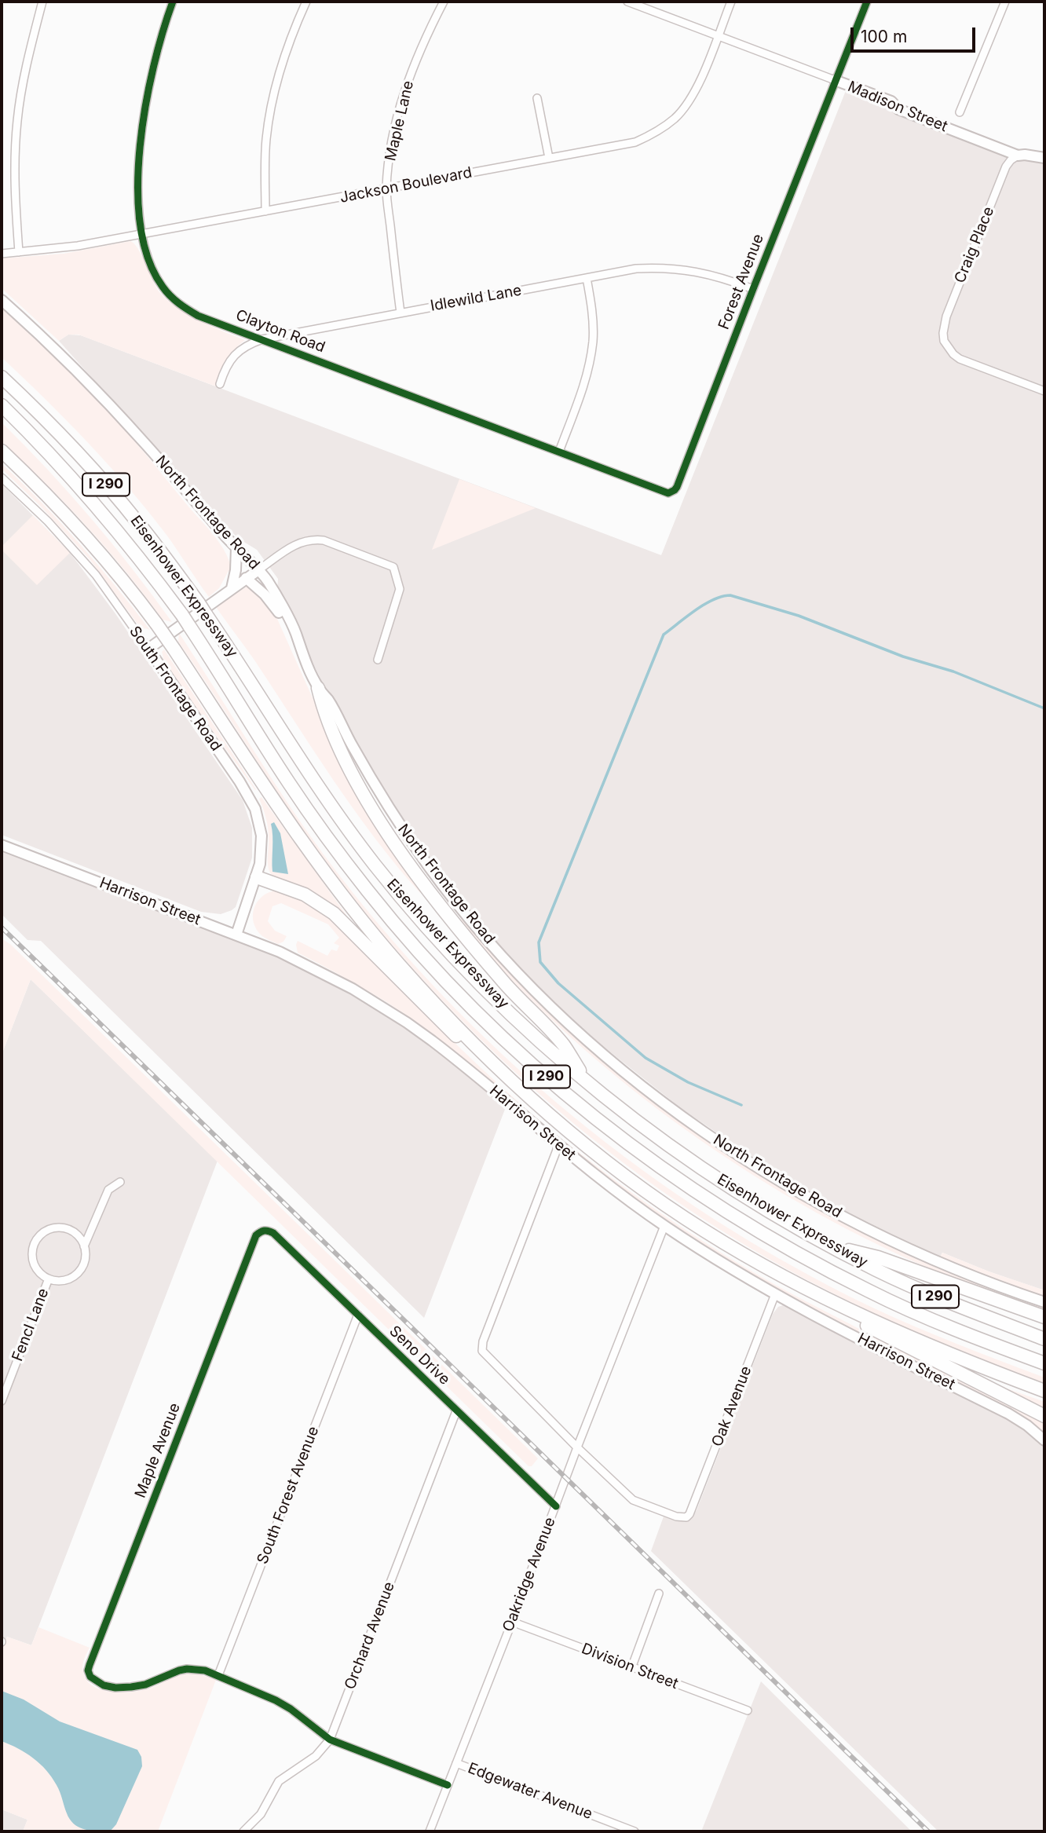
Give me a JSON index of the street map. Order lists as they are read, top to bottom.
{
  "streets": {
    "highway": ["I 290", "Eisenhower Expressway"],
    "main road": [
      "Madison Street",
      "North Frontage Road",
      "South Frontage Road",
      "Harrison Street"
    ],
    "street": [
      "Maple Lane",
      "Jackson Boulevard",
      "Craig Place",
      "Forest Avenue",
      "Idlewild Lane",
      "Clayton Road",
      "Fencl Lane",
      "Seno Drive",
      "Oak Avenue",
      "Maple Avenue",
      "South Forest Avenue",
      "Oakridge Avenue",
      "Orchard Avenue",
      "Division Street",
      "Edgewater Avenue"
    ]
  },
  "crossings": [
    ["Madison Street", "Jackson Boulevard"],
    ["Madison Street", "Craig Place"],
    ["Madison Street", "Forest Avenue"],
    ["Maple Lane", "Jackson Boulevard"],
    ["Maple Lane", "Idlewild Lane"],
    ["Jackson Boulevard", "Clayton Road"],
    ["Forest Avenue", "Idlewild Lane"],
    ["Forest Avenue", "Clayton Road"],
    ["Idlewild Lane", "Clayton Road"],
    ["South Frontage Road", "Harrison Street"],
    ["Harrison Street", "Oak Avenue"],
    ["Harrison Street", "Oakridge Avenue"],
    ["Seno Drive", "Maple Avenue"],
    ["Seno Drive", "South Forest Avenue"],
    ["Seno Drive", "Oakridge Avenue"],
    ["Seno Drive", "Orchard Avenue"],
    ["Oak Avenue", "Oakridge Avenue"],
    ["Maple Avenue", "Edgewater Avenue"],
    ["South Forest Avenue", "Edgewater Avenue"],
    ["Oakridge Avenue", "Division Street"],
    ["Oakridge Avenue", "Edgewater Avenue"],
    ["Orchard Avenue", "Edgewater Avenue"]
  ],
  "scale_bar": "100 m"
}
